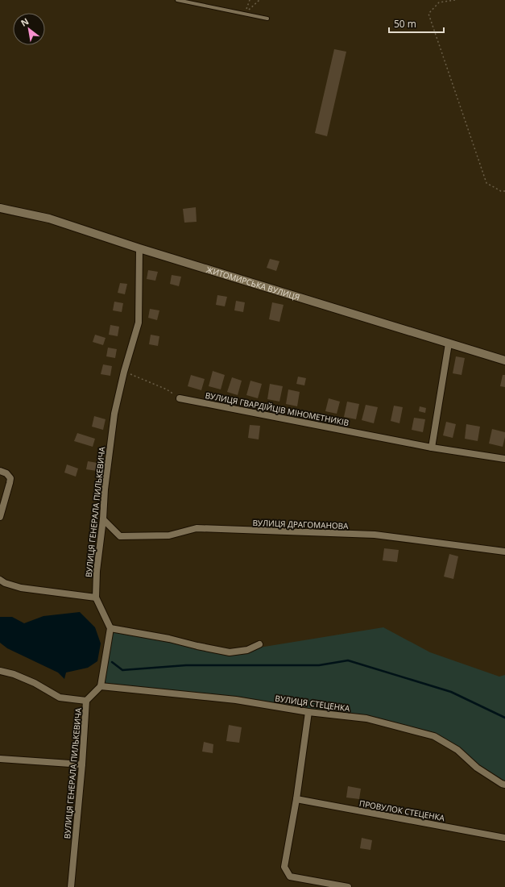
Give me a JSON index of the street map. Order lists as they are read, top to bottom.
{
  "streets": {
    "main road": ["ЖИТОМИРСЬКА ВУЛИЦЯ"],
    "street": [
      "ВУЛИЦЯ ГВАРДІЙЦІВ МІНОМЕТНИКІВ",
      "ВУЛИЦЯ ГЕНЕРАЛА ПИЛЬКЕВИЧА",
      "ВУЛИЦЯ ДРАГОМАНОВА",
      "ВУЛИЦЯ СТЕЦЕНКА",
      "ПРОВУЛОК СТЕЦЕНКА"
    ]
  },
  "crossings": [
    ["ЖИТОМИРСЬКА ВУЛИЦЯ", "ВУЛИЦЯ ГЕНЕРАЛА ПИЛЬКЕВИЧА"],
    ["ВУЛИЦЯ ГЕНЕРАЛА ПИЛЬКЕВИЧА", "ВУЛИЦЯ ДРАГОМАНОВА"],
    ["ВУЛИЦЯ ГЕНЕРАЛА ПИЛЬКЕВИЧА", "ВУЛИЦЯ СТЕЦЕНКА"]
  ],
  "scale_bar": "50 m",
  "north": "top left"
}
